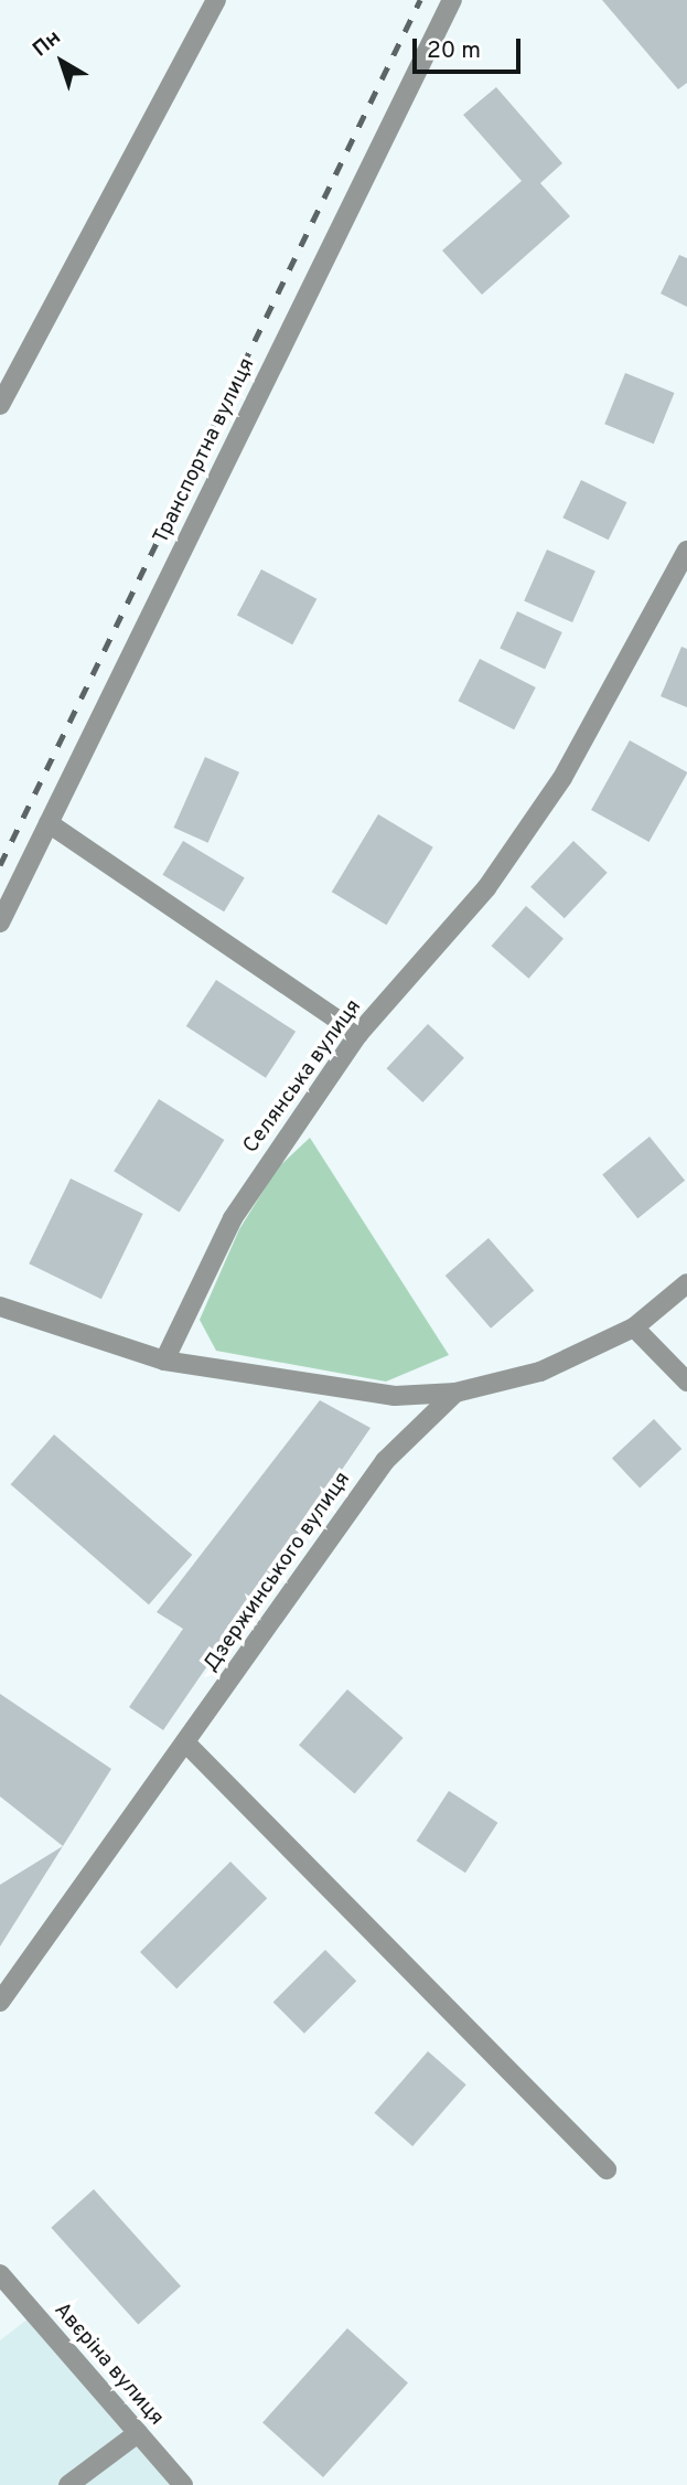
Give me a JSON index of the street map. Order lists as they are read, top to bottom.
{
  "streets": {
    "street": [
      "Транспортна вулиця",
      "Селянська вулиця",
      "Дзержинського вулиця",
      "Авєріна вулиця"
    ]
  },
  "scale_bar": "20 m",
  "north": "top left"
}
